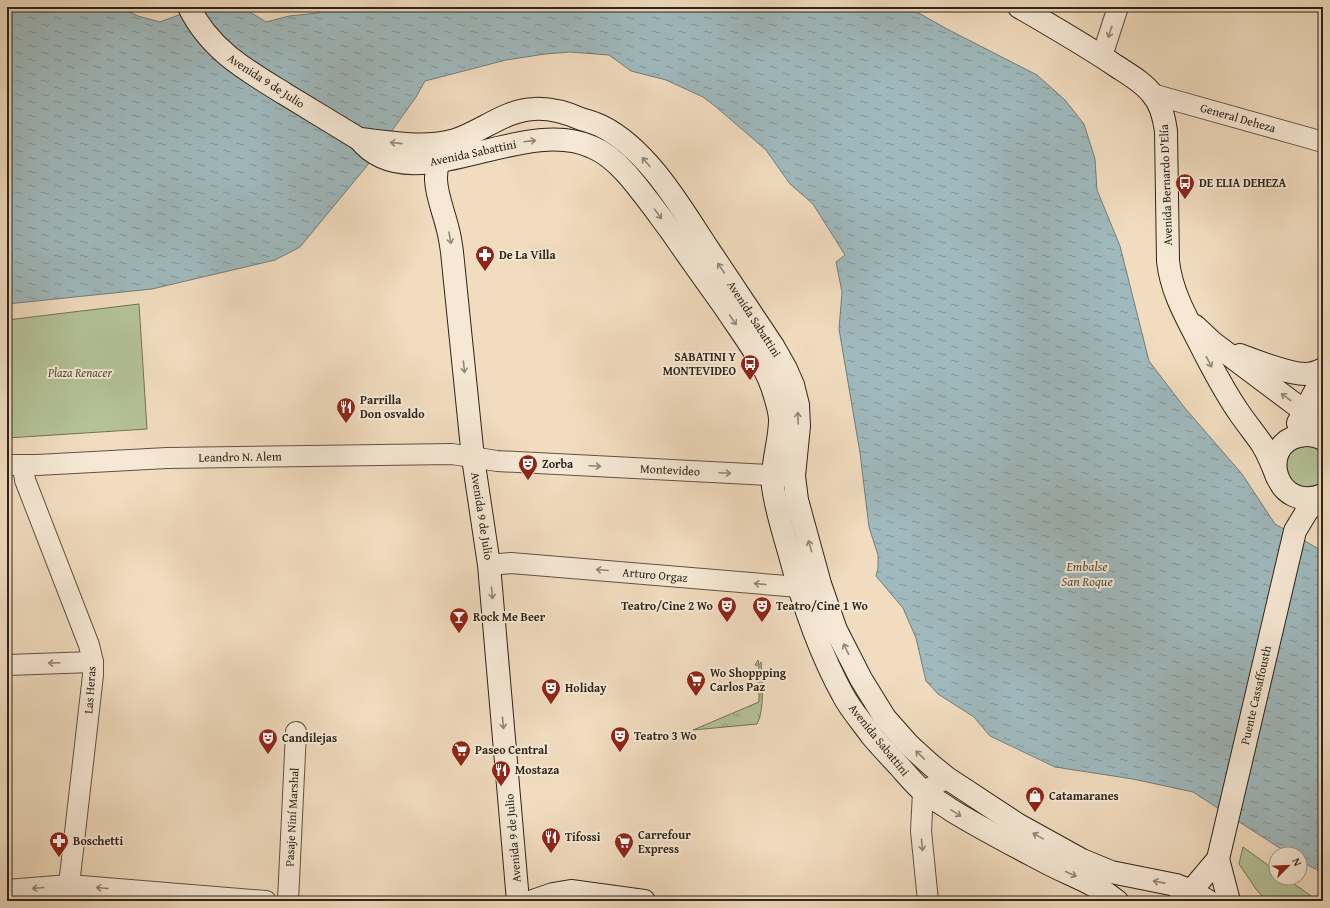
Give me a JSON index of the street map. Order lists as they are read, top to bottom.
{
  "streets": {
    "main road": [
      "Avenida 9 de Julio",
      "Avenida Sabattini",
      "Avenida Bernardo D'Elía",
      "Puente Cassaffousth"
    ],
    "street": [
      "General Deheza",
      "Leandro N. Alem",
      "Montevideo",
      "Arturo Orgaz",
      "Las Heras",
      "Pasaje Niní Marshal"
    ]
  },
  "crossings": [
    ["Avenida 9 de Julio", "Avenida Sabattini"],
    ["Avenida 9 de Julio", "Leandro N. Alem"],
    ["Avenida 9 de Julio", "Montevideo"],
    ["Avenida 9 de Julio", "Arturo Orgaz"],
    ["General Deheza", "Avenida Bernardo D'Elía"],
    ["Avenida Sabattini", "Montevideo"],
    ["Avenida Sabattini", "Arturo Orgaz"],
    ["Avenida Sabattini", "Puente Cassaffousth"],
    ["Avenida Bernardo D'Elía", "Puente Cassaffousth"],
    ["Leandro N. Alem", "Montevideo"],
    ["Leandro N. Alem", "Las Heras"]
  ],
  "one_way": ["Avenida 9 de Julio", "Montevideo", "Arturo Orgaz"],
  "water": ["Embalse San Roque"],
  "parks": ["Plaza Renacer"],
  "places": {
    "bus stop": ["DE ELIA DEHEZA", "SABATINI Y MONTEVIDEO"],
    "pharmacy": ["De La Villa", "Boschetti"],
    "restaurant": ["Parrilla Don osvaldo", "Mostaza", "Tifossi"],
    "theatre": [
      "Zorba",
      "Teatro/Cine 2 Wo",
      "Teatro/Cine 1 Wo",
      "Holiday",
      "Teatro 3 Wo",
      "Candilejas"
    ],
    "bar": ["Rock Me Beer"],
    "supermarket": ["Wo Shoppping Carlos Paz", "Paseo Central", "Carrefour Express"],
    "shop": ["Catamaranes"]
  },
  "north": "top right"
}
